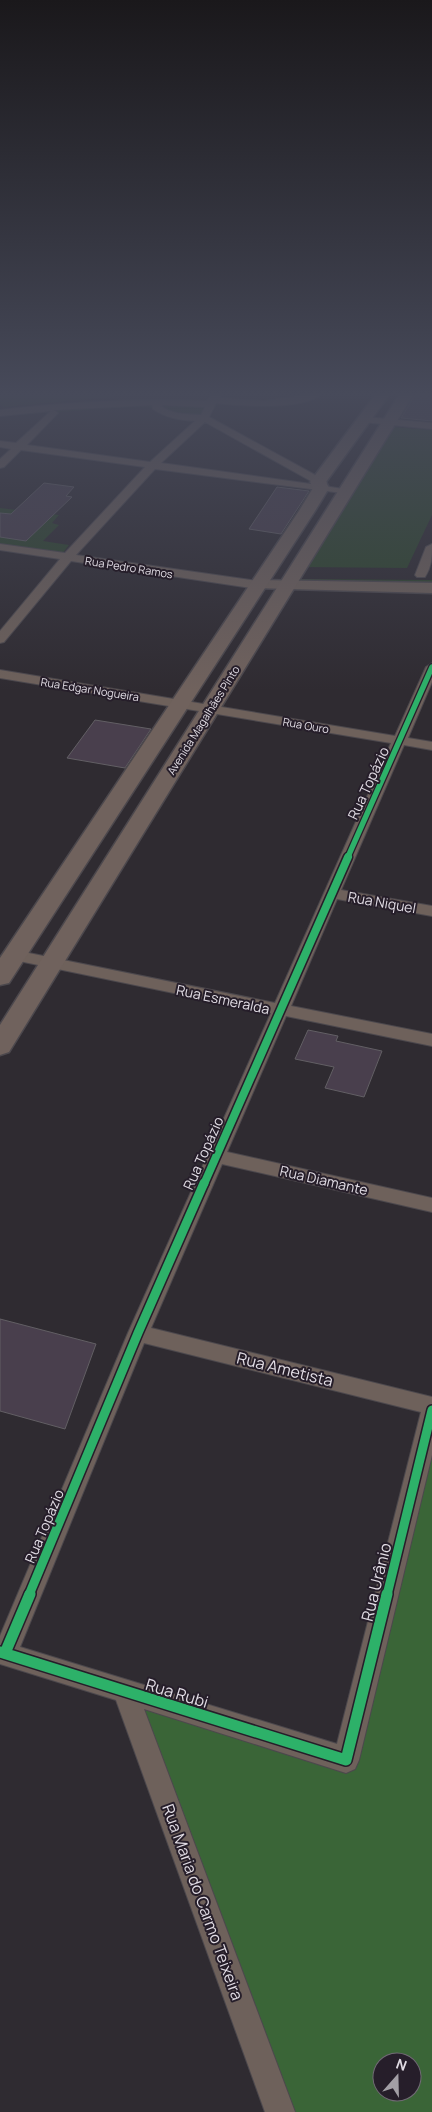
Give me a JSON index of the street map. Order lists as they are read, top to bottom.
{
  "streets": {
    "main road": ["Avenida Magalhães Pinto"],
    "street": [
      "Rua Pedro Ramos",
      "Rua Edgar Nogueira",
      "Rua Ouro",
      "Rua Topázio",
      "Rua Niquel",
      "Rua Esmeralda",
      "Rua Diamante",
      "Rua Ametista",
      "Rua Urânio",
      "Rua Rubi",
      "Rua Maria do Carmo Teixeira"
    ]
  },
  "crossings": [
    ["Rua Pedro Ramos", "Avenida Magalhães Pinto"],
    ["Rua Edgar Nogueira", "Avenida Magalhães Pinto"],
    ["Rua Edgar Nogueira", "Rua Ouro"],
    ["Avenida Magalhães Pinto", "Rua Ouro"],
    ["Avenida Magalhães Pinto", "Rua Esmeralda"],
    ["Rua Ouro", "Rua Topázio"],
    ["Rua Topázio", "Rua Niquel"],
    ["Rua Topázio", "Rua Esmeralda"],
    ["Rua Topázio", "Rua Diamante"],
    ["Rua Topázio", "Rua Ametista"],
    ["Rua Topázio", "Rua Rubi"],
    ["Rua Urânio", "Rua Rubi"],
    ["Rua Rubi", "Rua Maria do Carmo Teixeira"]
  ],
  "north": "top"
}
